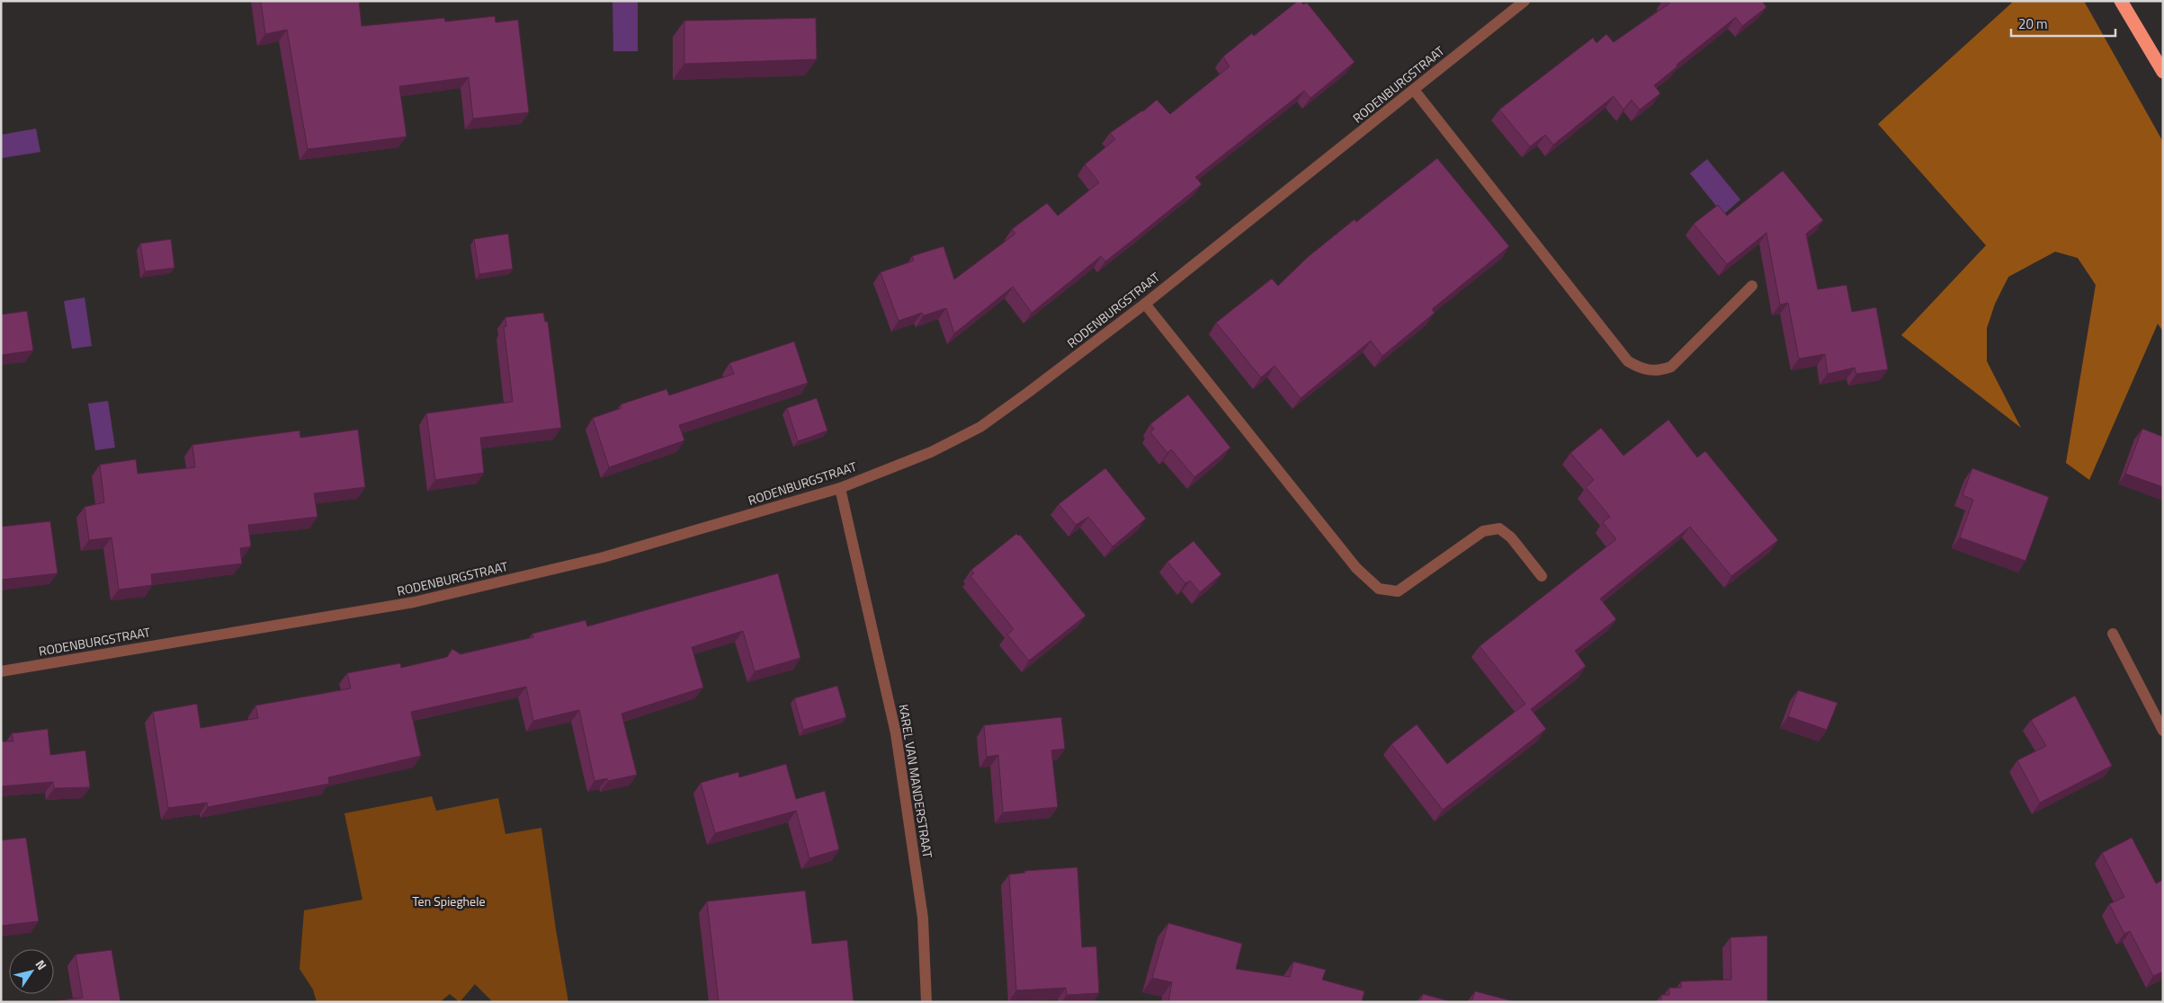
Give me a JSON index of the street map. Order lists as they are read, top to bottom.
{
  "streets": {
    "street": ["RODENBURGSTRAAT", "KAREL VAN MANDERSTRAAT"]
  },
  "crossings": [
    ["RODENBURGSTRAAT", "KAREL VAN MANDERSTRAAT"]
  ],
  "parks": ["Ten Spieghele"],
  "scale_bar": "20 m",
  "north": "top right"
}
